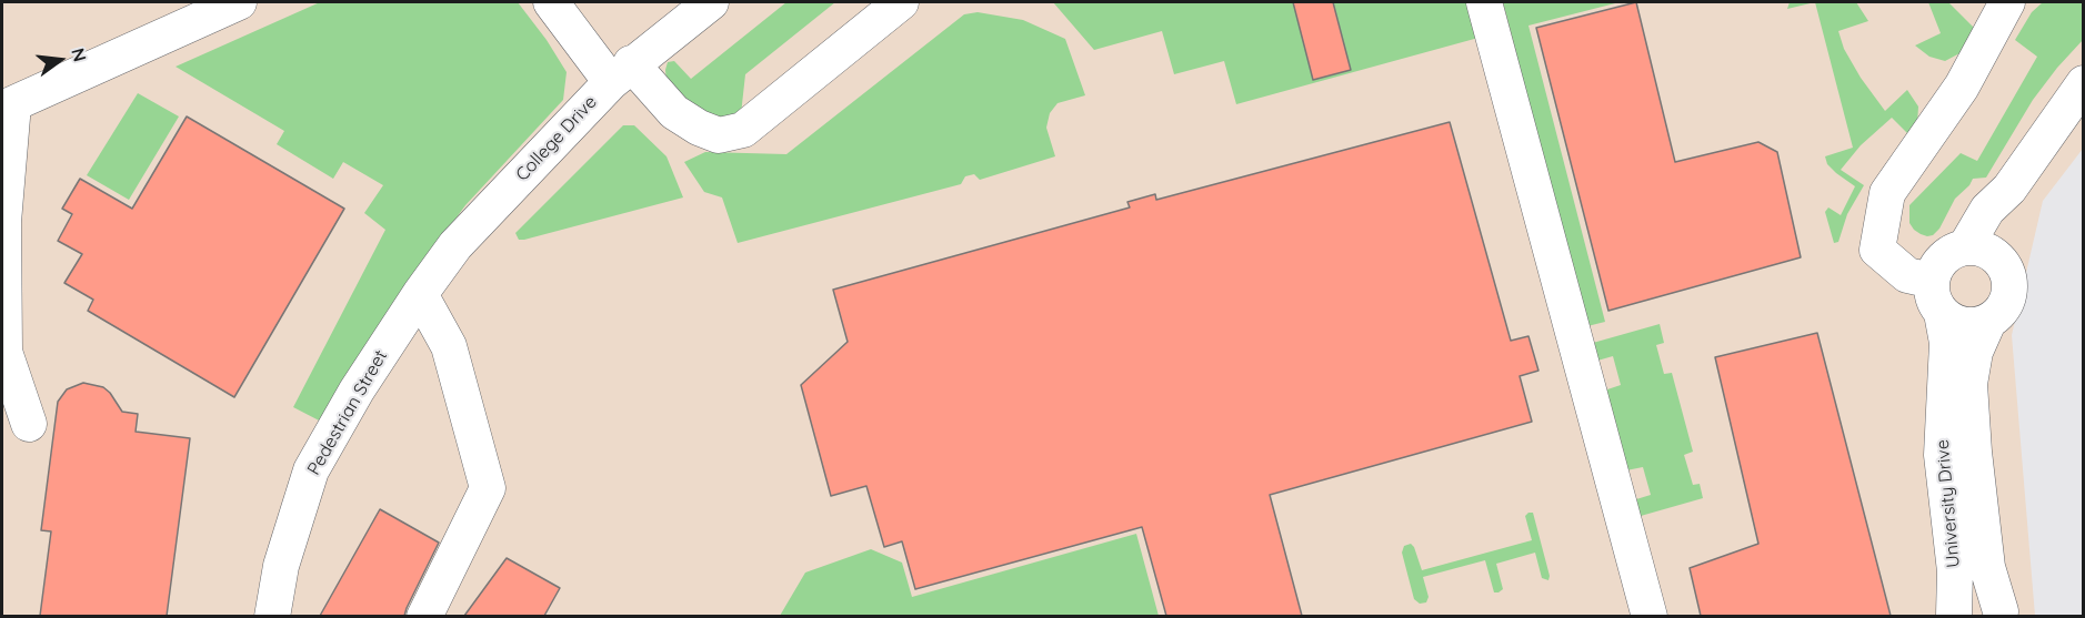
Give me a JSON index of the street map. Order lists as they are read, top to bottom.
{
  "streets": {
    "street": ["College Drive", "Pedestrian Street", "University Drive"]
  },
  "crossings": [
    ["College Drive", "Pedestrian Street"]
  ],
  "north": "right"
}
